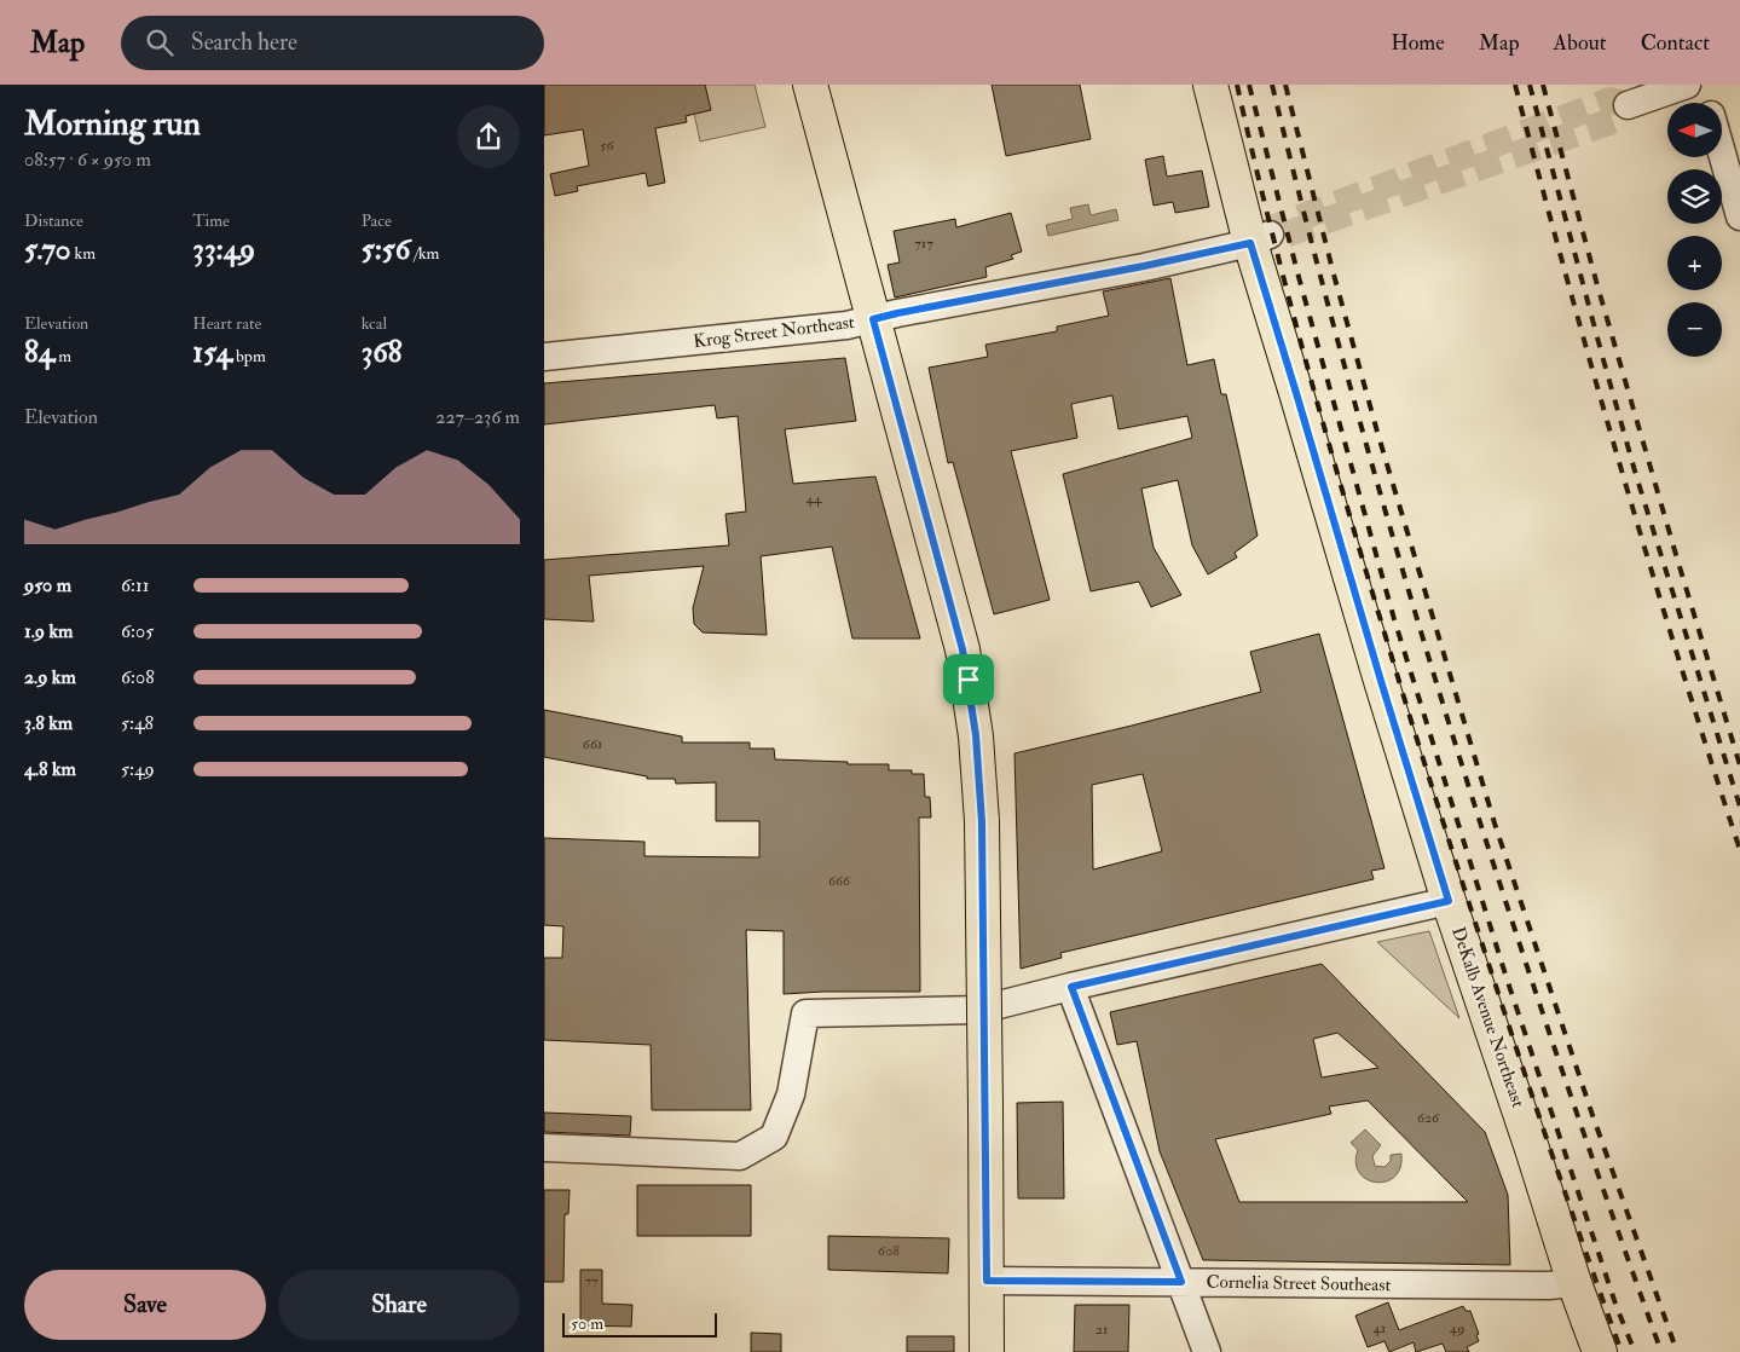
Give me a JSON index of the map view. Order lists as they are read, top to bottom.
{
  "streets": {
    "main road": ["DeKalb Avenue Northeast"],
    "street": ["Krog Street Northeast", "Cornelia Street Southeast"]
  },
  "crossings": [
    ["Krog Street Northeast", "DeKalb Avenue Northeast"],
    ["DeKalb Avenue Northeast", "Cornelia Street Southeast"]
  ],
  "house_numbers": [
    "56",
    "717",
    "44",
    "661",
    "666",
    "626",
    "608",
    "77",
    "41",
    "49",
    "21"
  ],
  "scale_bar": "50 m",
  "north": "left",
  "page": {
    "header": "Map",
    "search": "Search here",
    "nav": [
      "Home",
      "Map",
      "About",
      "Contact"
    ],
    "heading": ["Morning run", "08:57 · 6 × 950 m"],
    "map_buttons": ["+", "−"],
    "stats": [
      ["Distance", "5.70 km"],
      ["Time", "33:49"],
      ["Pace", "5:56 /km"],
      ["Elevation", "84 m"],
      ["Heart rate", "154 bpm"],
      ["kcal", "368"]
    ],
    "chart": ["Elevation", "227–236 m"],
    "list": [
      {
        "name": "950 m",
        "note": "6:11"
      },
      {
        "name": "1.9 km",
        "note": "6:05"
      },
      {
        "name": "2.9 km",
        "note": "6:08"
      },
      {
        "name": "3.8 km",
        "note": "5:48"
      },
      {
        "name": "4.8 km",
        "note": "5:49"
      }
    ],
    "buttons": ["Save", "Share"],
    "scale": "50 m"
  }
}
